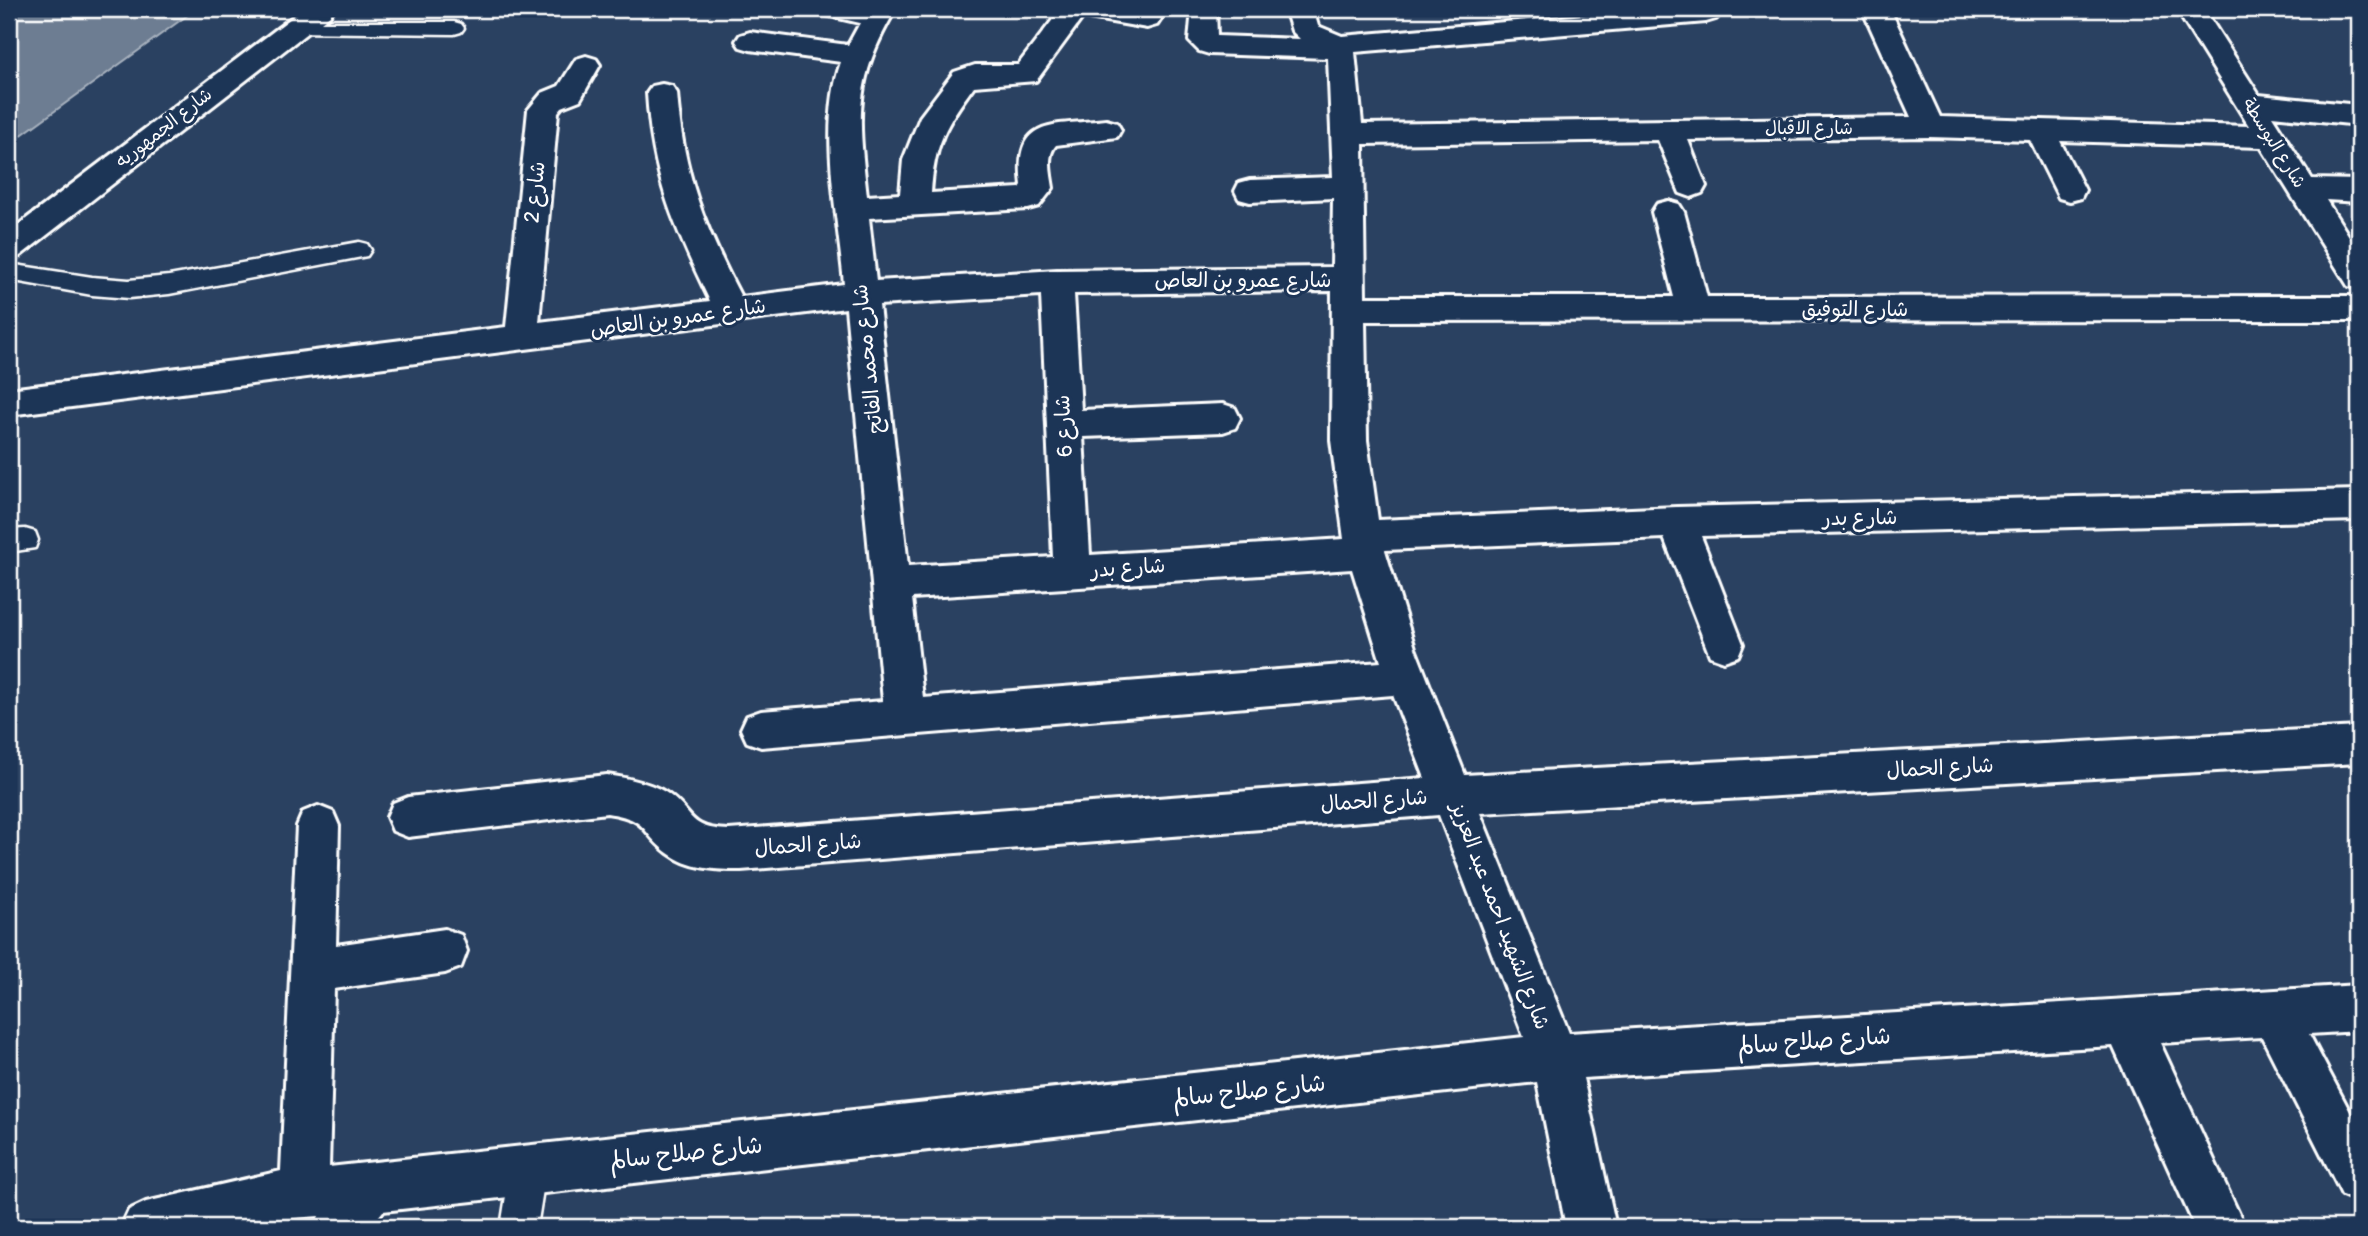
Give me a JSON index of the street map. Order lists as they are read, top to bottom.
{
  "streets": {
    "street": [
      "شارع الجمهوريه",
      "شارع الاقبال",
      "شارع البوسطة",
      "شارع 2",
      "شارع عمرو بن العاص",
      "شارع التوفيق",
      "شارع محمد الفاتح",
      "شارع 6",
      "شارع بدر",
      "شارع الحمال",
      "شارع الشهيد احمد عبد العزيز",
      "شارع صلاح سالم"
    ]
  },
  "crossings": [
    ["شارع الاقبال", "شارع البوسطة"],
    ["شارع الاقبال", "شارع الشهيد احمد عبد العزيز"],
    ["شارع 2", "شارع عمرو بن العاص"],
    ["شارع عمرو بن العاص", "شارع التوفيق"],
    ["شارع عمرو بن العاص", "شارع محمد الفاتح"],
    ["شارع عمرو بن العاص", "شارع 6"],
    ["شارع عمرو بن العاص", "شارع الشهيد احمد عبد العزيز"],
    ["شارع التوفيق", "شارع الشهيد احمد عبد العزيز"],
    ["شارع محمد الفاتح", "شارع بدر"],
    ["شارع 6", "شارع بدر"],
    ["شارع بدر", "شارع الشهيد احمد عبد العزيز"],
    ["شارع الحمال", "شارع الشهيد احمد عبد العزيز"],
    ["شارع الشهيد احمد عبد العزيز", "شارع صلاح سالم"]
  ]
}
